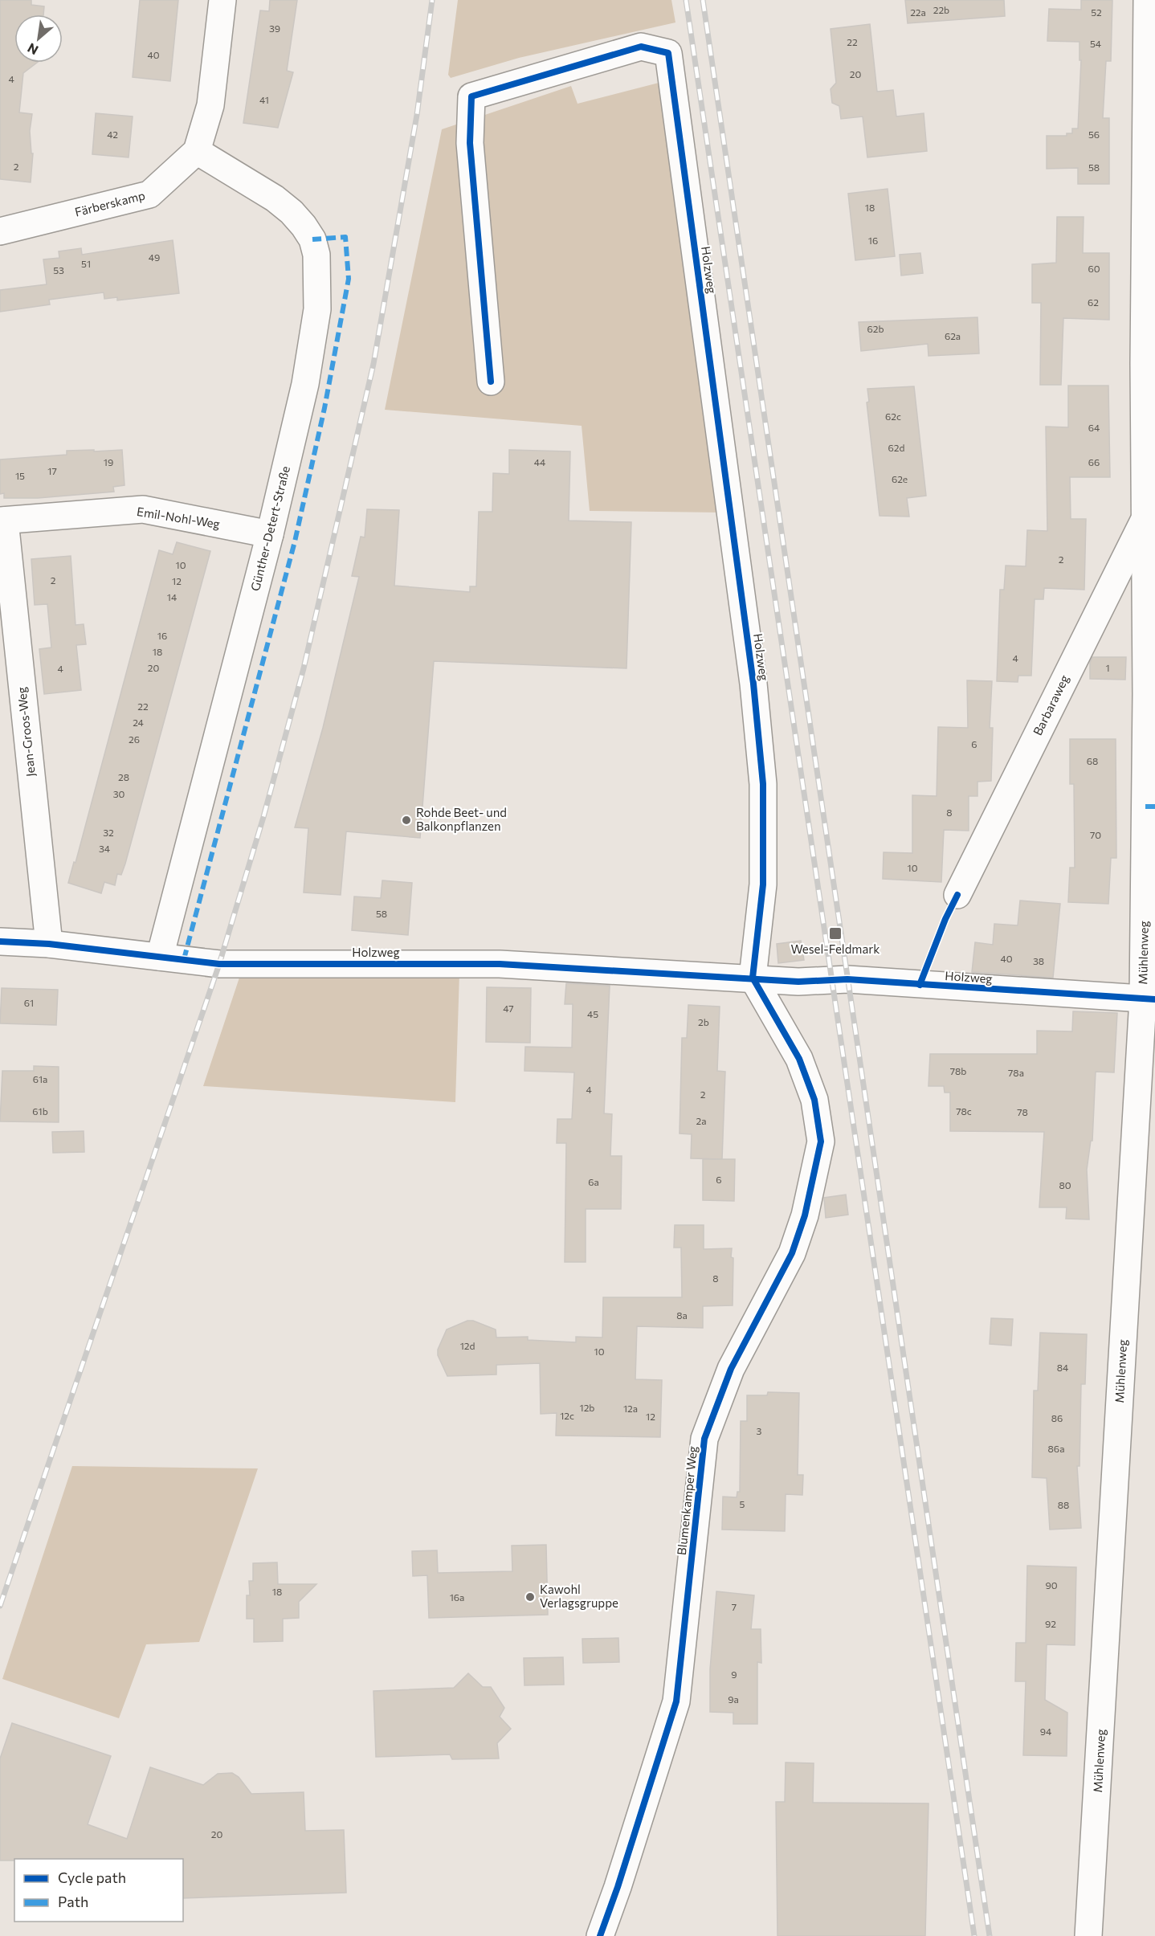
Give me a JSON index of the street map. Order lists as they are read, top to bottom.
{
  "streets": {
    "street": [
      "Färberskamp",
      "Holzweg",
      "Emil-Nohl-Weg",
      "Günther-Detert-Straße",
      "Barbaraweg",
      "Jean-Groos-Weg",
      "Mühlenweg",
      "Blumenkamper Weg"
    ]
  },
  "crossings": [
    ["Färberskamp", "Günther-Detert-Straße"],
    ["Holzweg", "Günther-Detert-Straße"],
    ["Holzweg", "Jean-Groos-Weg"],
    ["Holzweg", "Mühlenweg"],
    ["Holzweg", "Blumenkamper Weg"],
    ["Emil-Nohl-Weg", "Günther-Detert-Straße"],
    ["Emil-Nohl-Weg", "Jean-Groos-Weg"],
    ["Barbaraweg", "Mühlenweg"]
  ],
  "places": {
    "other": ["Rohde Beet- und Balkonpflanzen", "Kawohl Verlagsgruppe"],
    "transit": ["Wesel-Feldmark"]
  },
  "house_numbers": [
    "22b",
    "22a",
    "52",
    "39",
    "22",
    "54",
    "40",
    "20",
    "4",
    "41",
    "42",
    "56",
    "2",
    "58",
    "18",
    "16",
    "49",
    "51",
    "60",
    "53",
    "62",
    "62b",
    "62a",
    "62c",
    "64",
    "62d",
    "19",
    "44",
    "66",
    "17",
    "15",
    "62e",
    "2",
    "10",
    "2",
    "12",
    "14",
    "16",
    "18",
    "4",
    "20",
    "1",
    "4",
    "22",
    "24",
    "26",
    "6",
    "68",
    "28",
    "30",
    "8",
    "32",
    "70",
    "34",
    "10",
    "58",
    "40",
    "38",
    "61",
    "47",
    "45",
    "2b",
    "78b",
    "78a",
    "61a",
    "4",
    "2",
    "61b",
    "78c",
    "78",
    "2a",
    "6",
    "6a",
    "80",
    "8",
    "8a",
    "12d",
    "10",
    "84",
    "12b",
    "12a",
    "12c",
    "12",
    "86",
    "3",
    "86a",
    "5",
    "88",
    "90",
    "18",
    "16a",
    "7",
    "92",
    "9",
    "9a",
    "94",
    "20"
  ],
  "legend": ["Cycle path", "Path"],
  "north": "bottom left"
}
